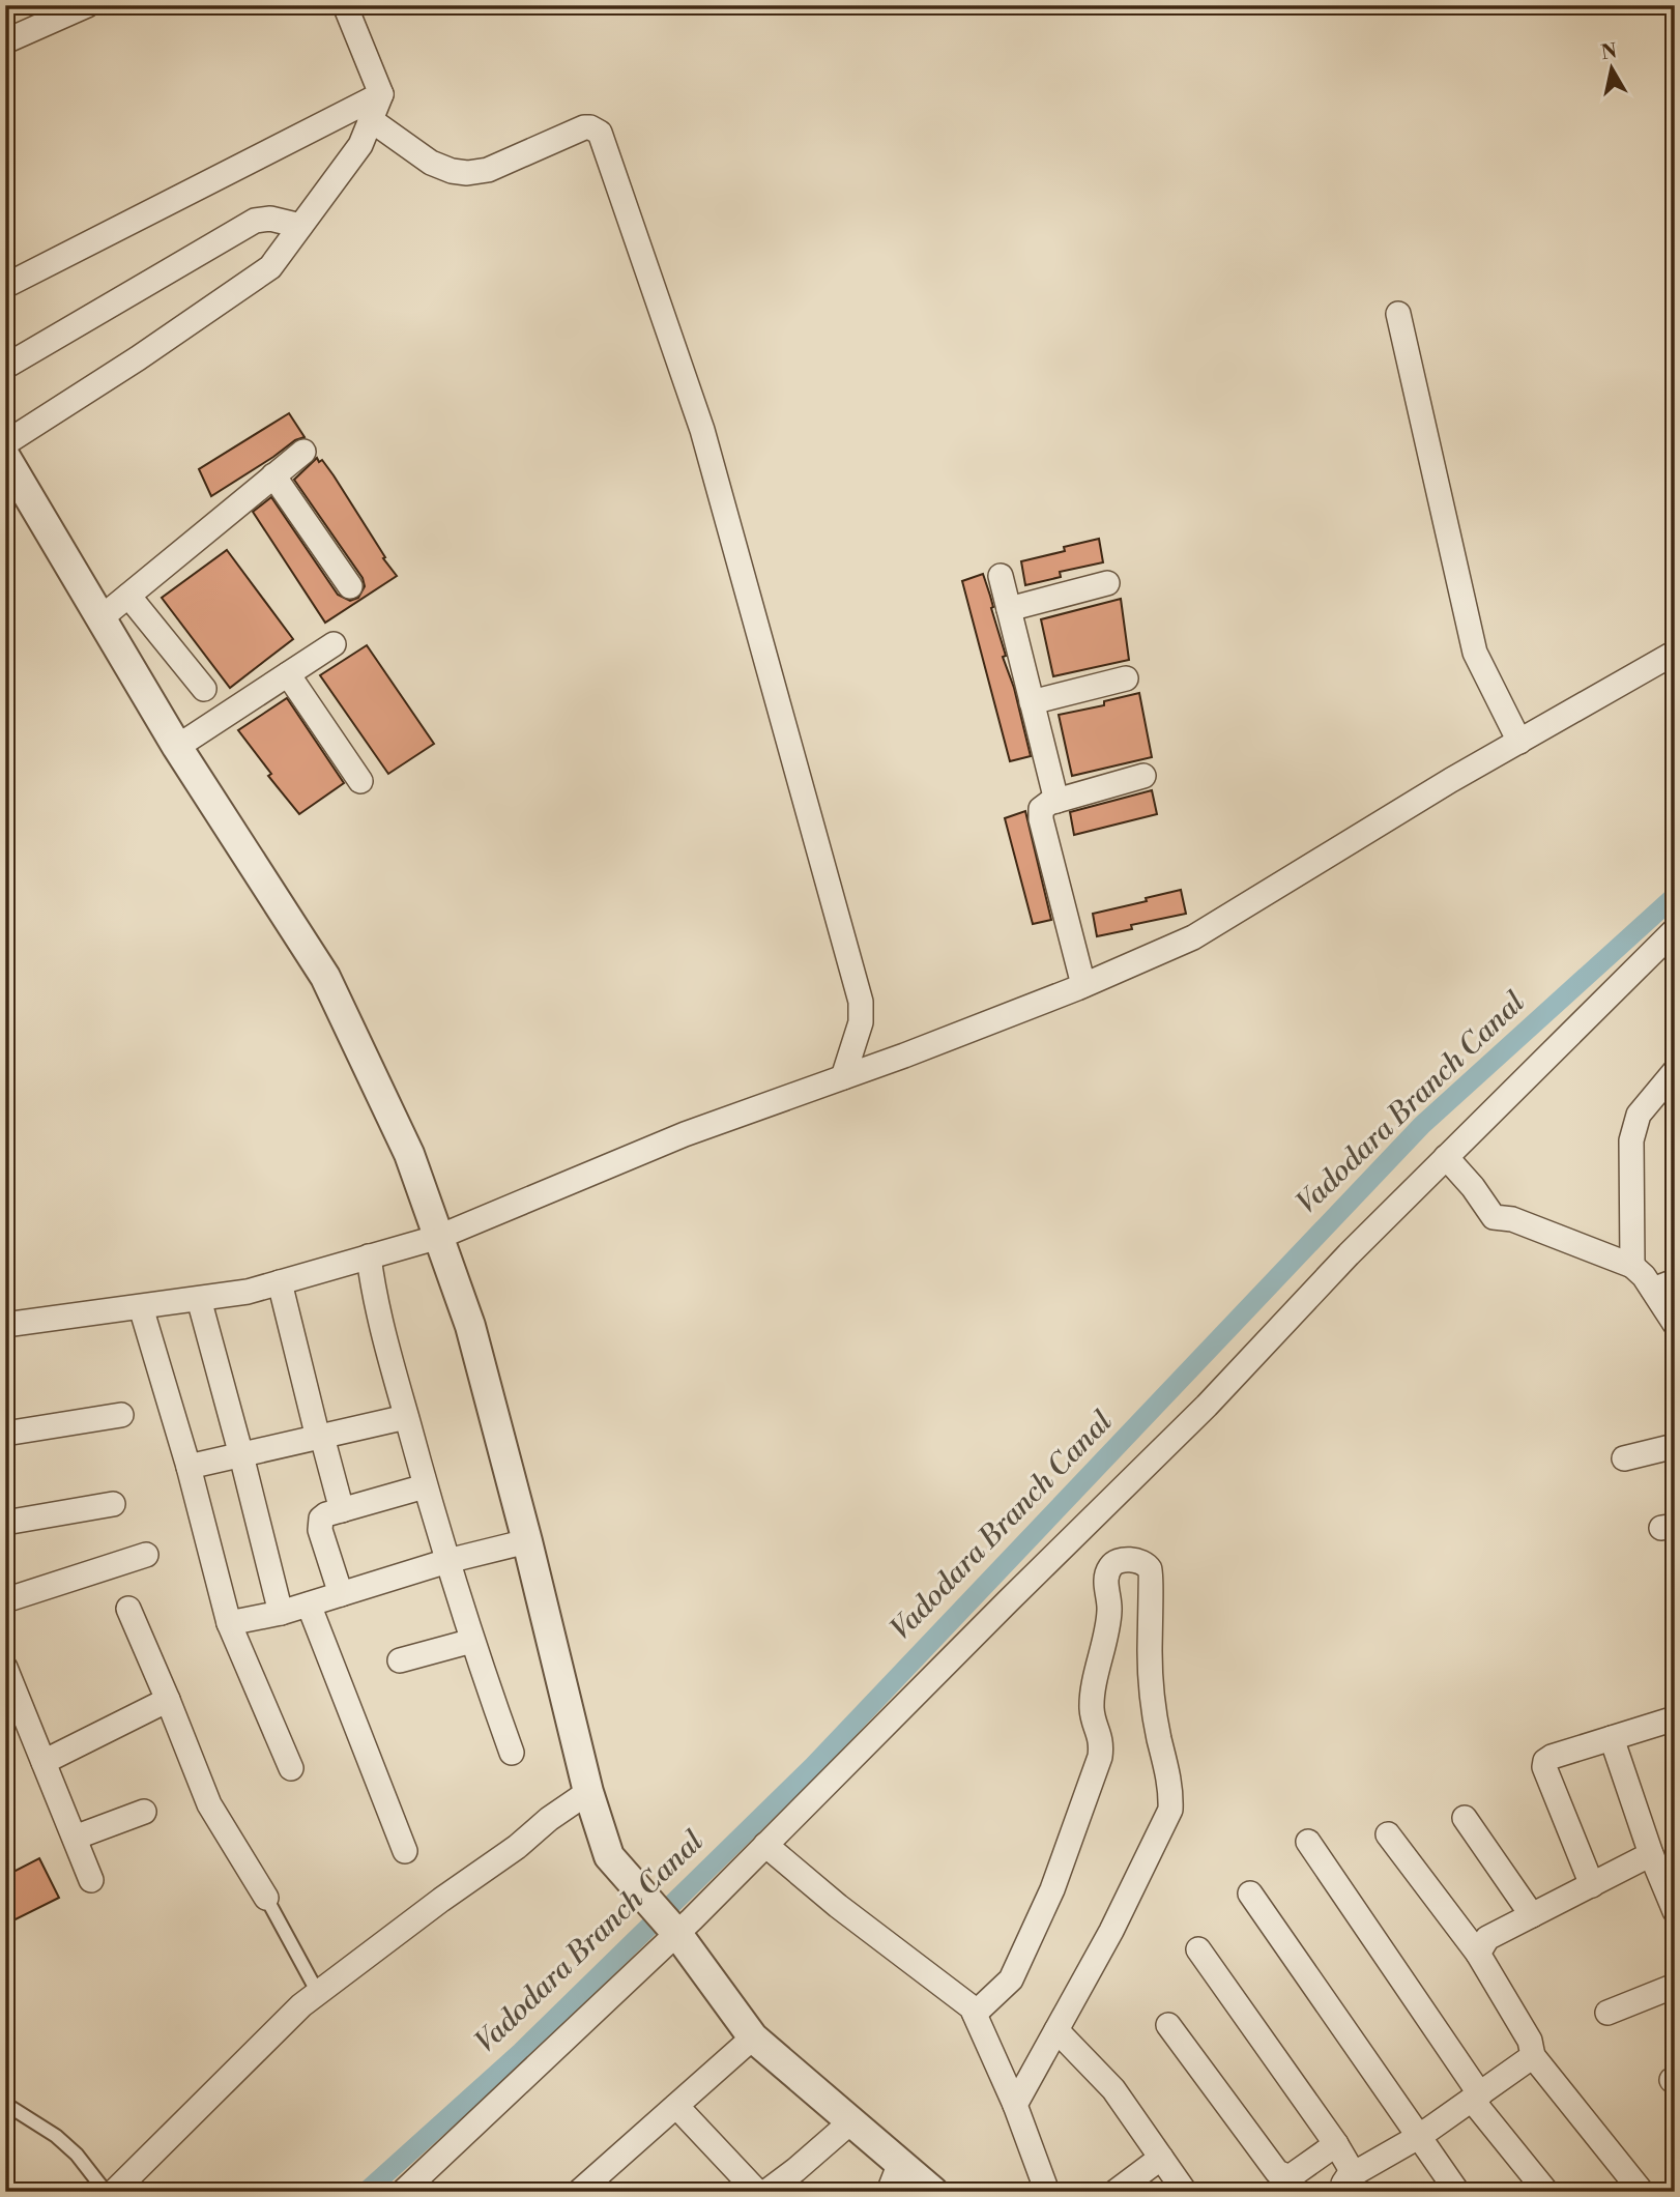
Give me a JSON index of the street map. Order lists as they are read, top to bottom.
{
  "water": ["Vadodara Branch Canal"],
  "north": "top"
}
